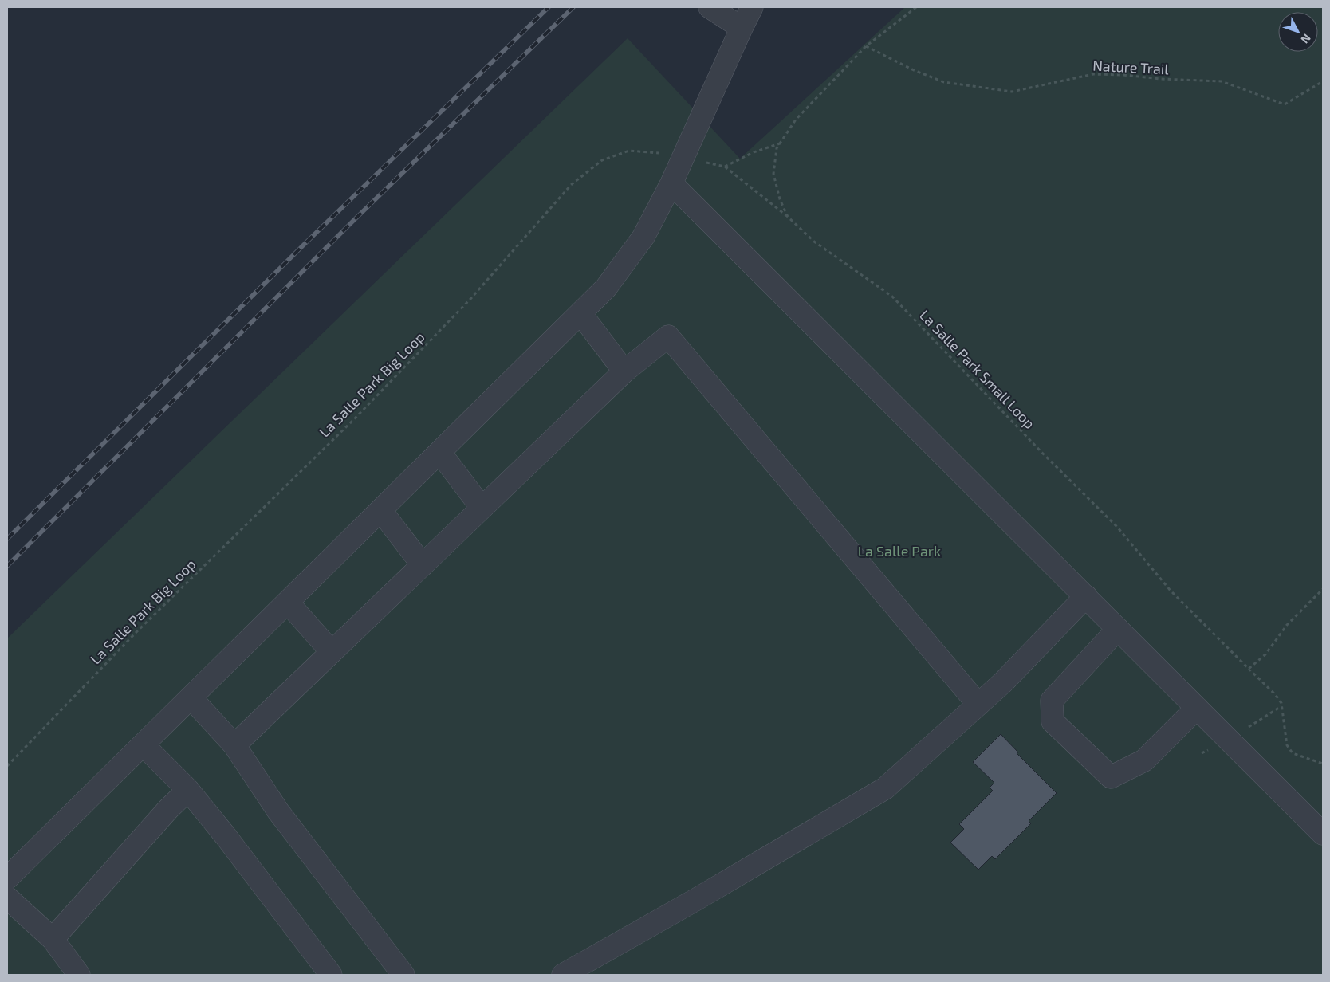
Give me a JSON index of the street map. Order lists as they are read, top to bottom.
{
  "streets": {
    "path": ["Nature Trail", "La Salle Park Small Loop", "La Salle Park Big Loop"]
  },
  "crossings": [
    ["Nature Trail", "La Salle Park Small Loop"],
    ["La Salle Park Small Loop", "La Salle Park Big Loop"]
  ],
  "parks": ["La Salle Park"],
  "north": "bottom right"
}
